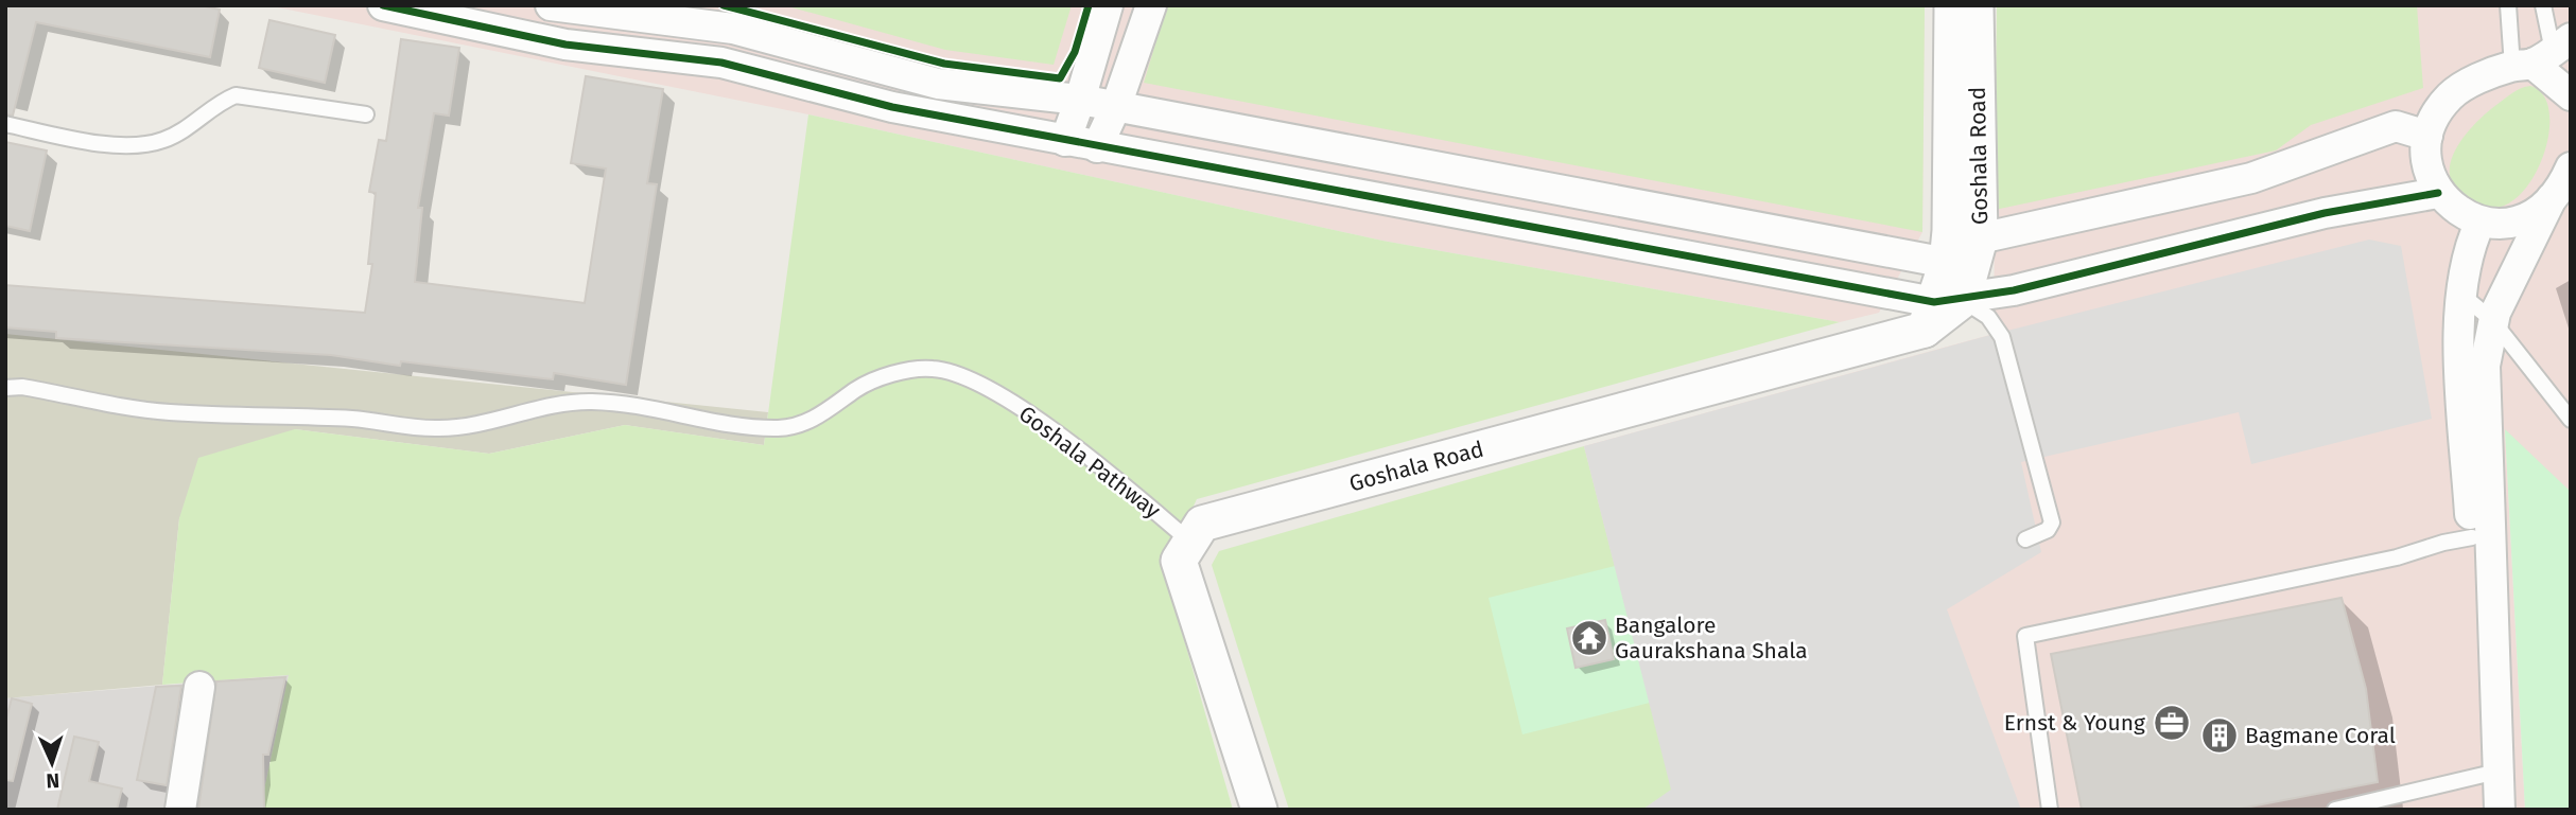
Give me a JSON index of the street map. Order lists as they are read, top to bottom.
{
  "streets": {
    "street": ["Goshala Road"],
    "lane": ["Goshala Pathway"]
  },
  "crossings": [
    ["Goshala Road", "Goshala Pathway"]
  ],
  "places": {
    "temple": ["Bangalore Gaurakshana Shala"],
    "office": ["Ernst & Young"],
    "building": ["Bagmane Coral"]
  },
  "north": "bottom"
}
